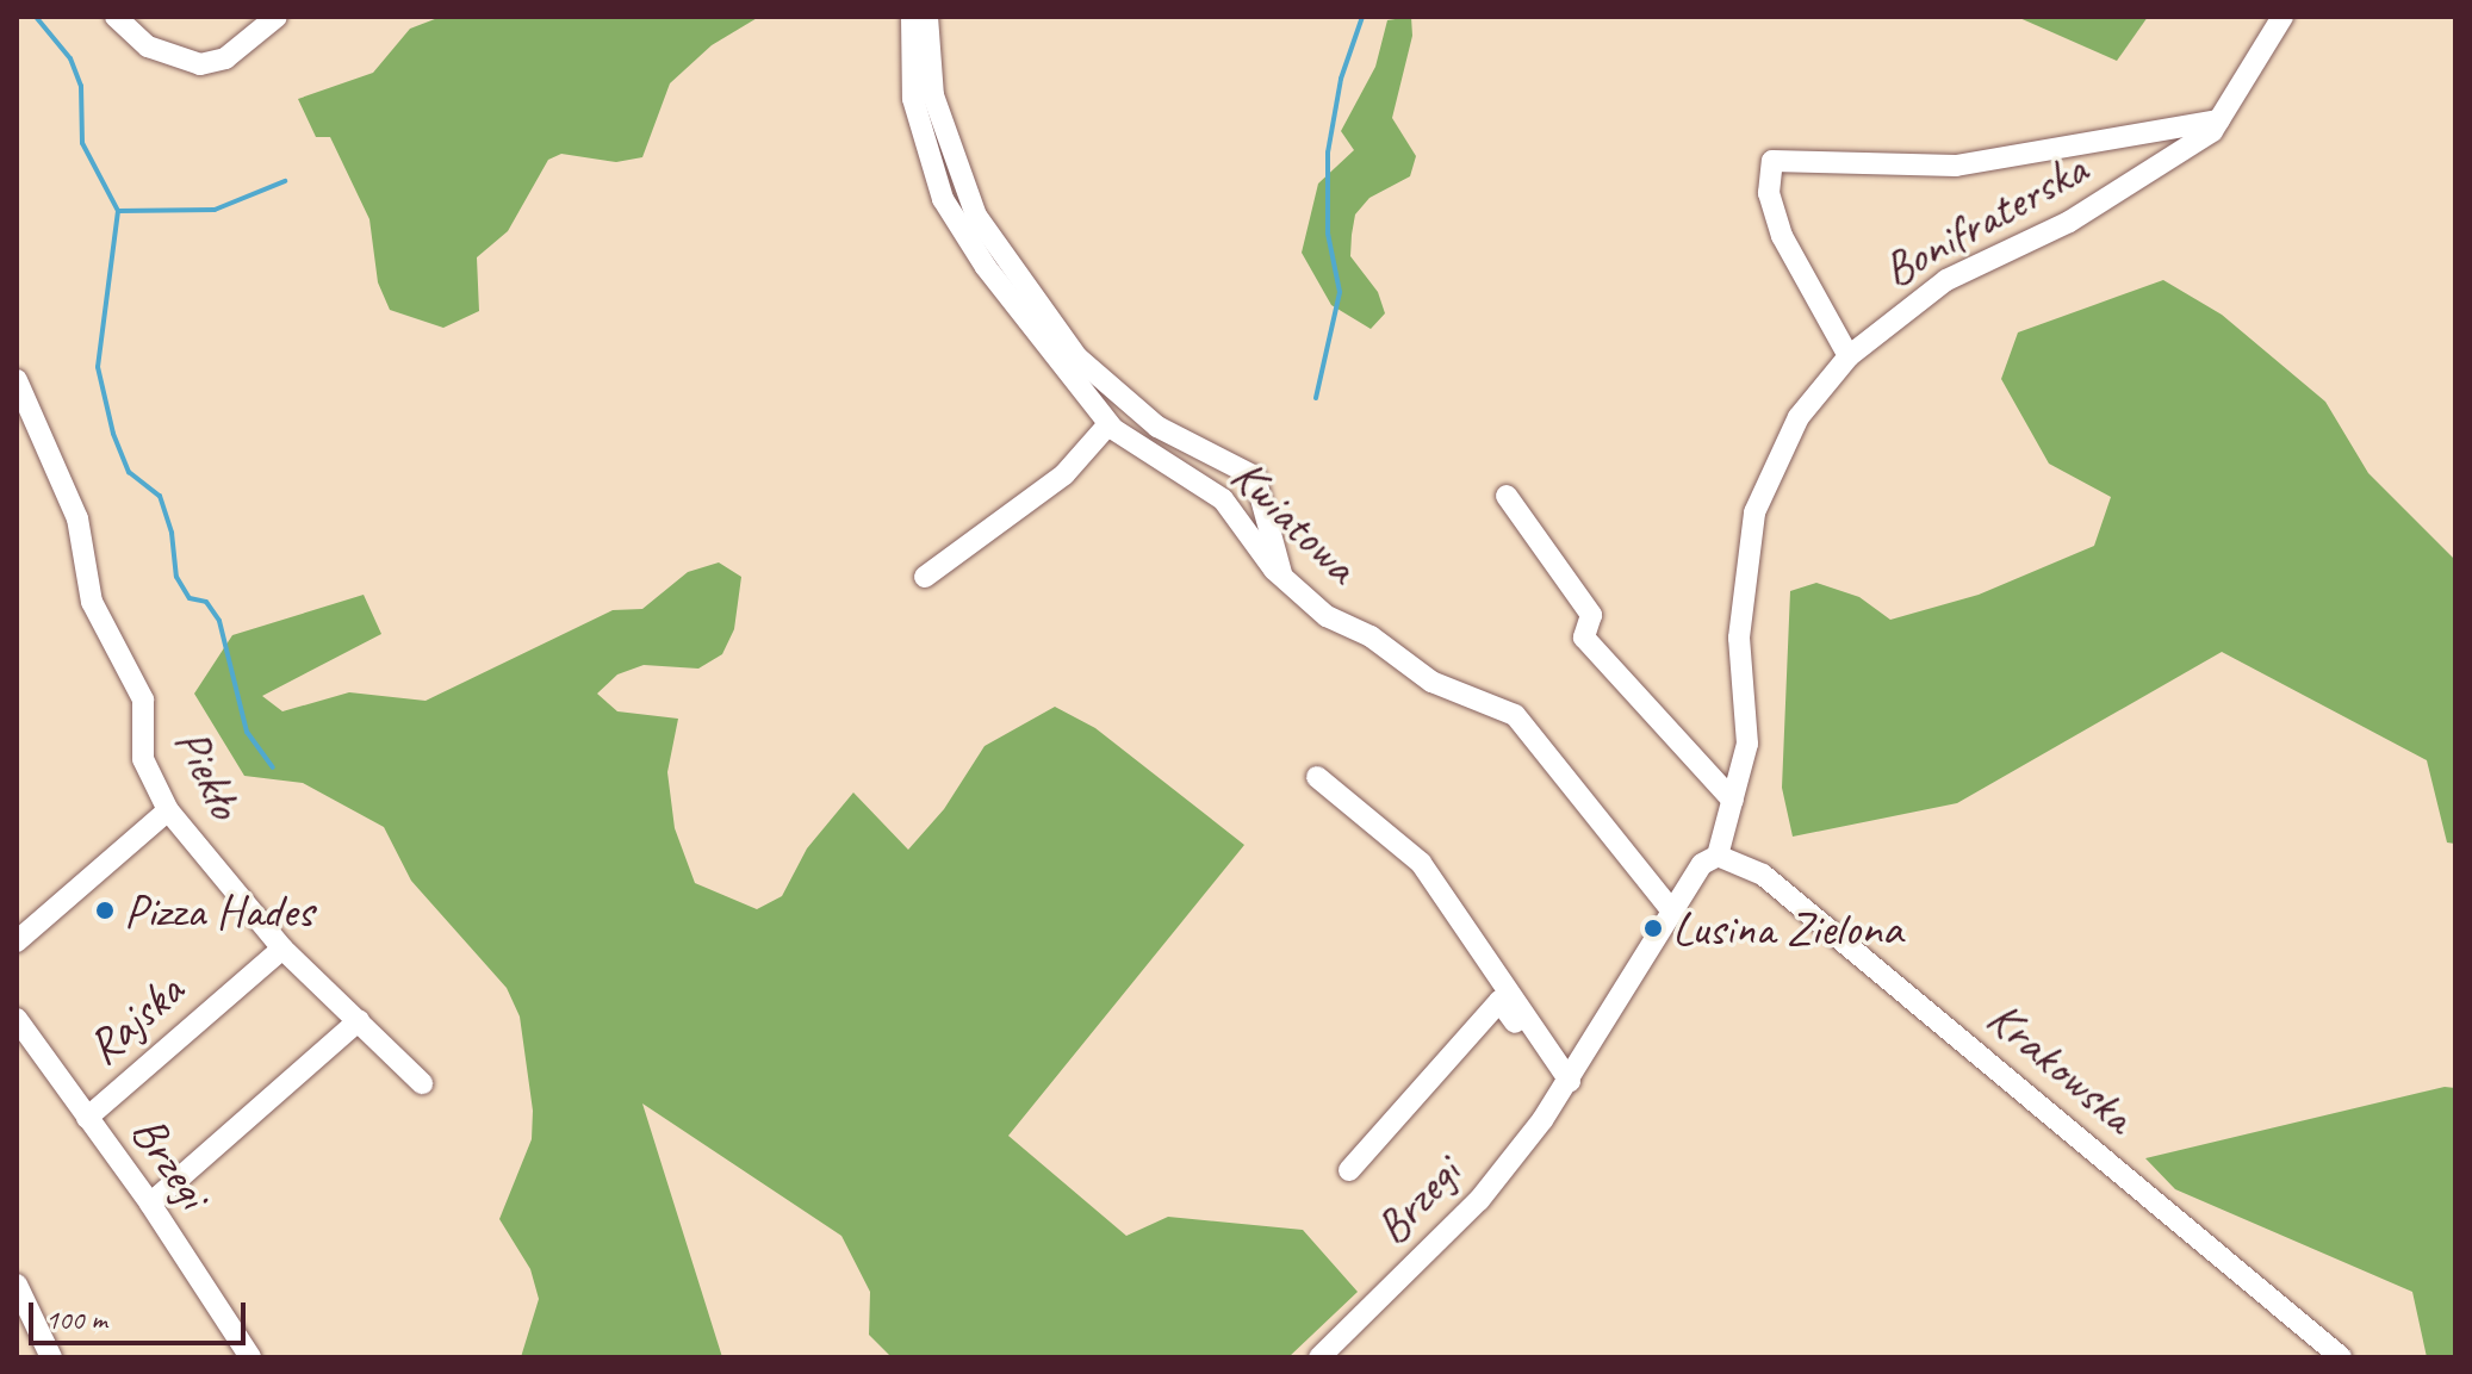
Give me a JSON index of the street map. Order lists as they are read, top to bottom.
{
  "streets": {
    "street": [
      "Bonifraterska",
      "Kwiatowa",
      "Piekło",
      "Rajska",
      "Krakowska",
      "Brzegi"
    ]
  },
  "crossings": [
    ["Bonifraterska", "Krakowska"],
    ["Bonifraterska", "Brzegi"],
    ["Kwiatowa", "Brzegi"],
    ["Piekło", "Rajska"],
    ["Rajska", "Brzegi"],
    ["Krakowska", "Brzegi"]
  ],
  "places": ["Pizza Hades", "Lusina Zielona"],
  "scale_bar": "100 m"
}
